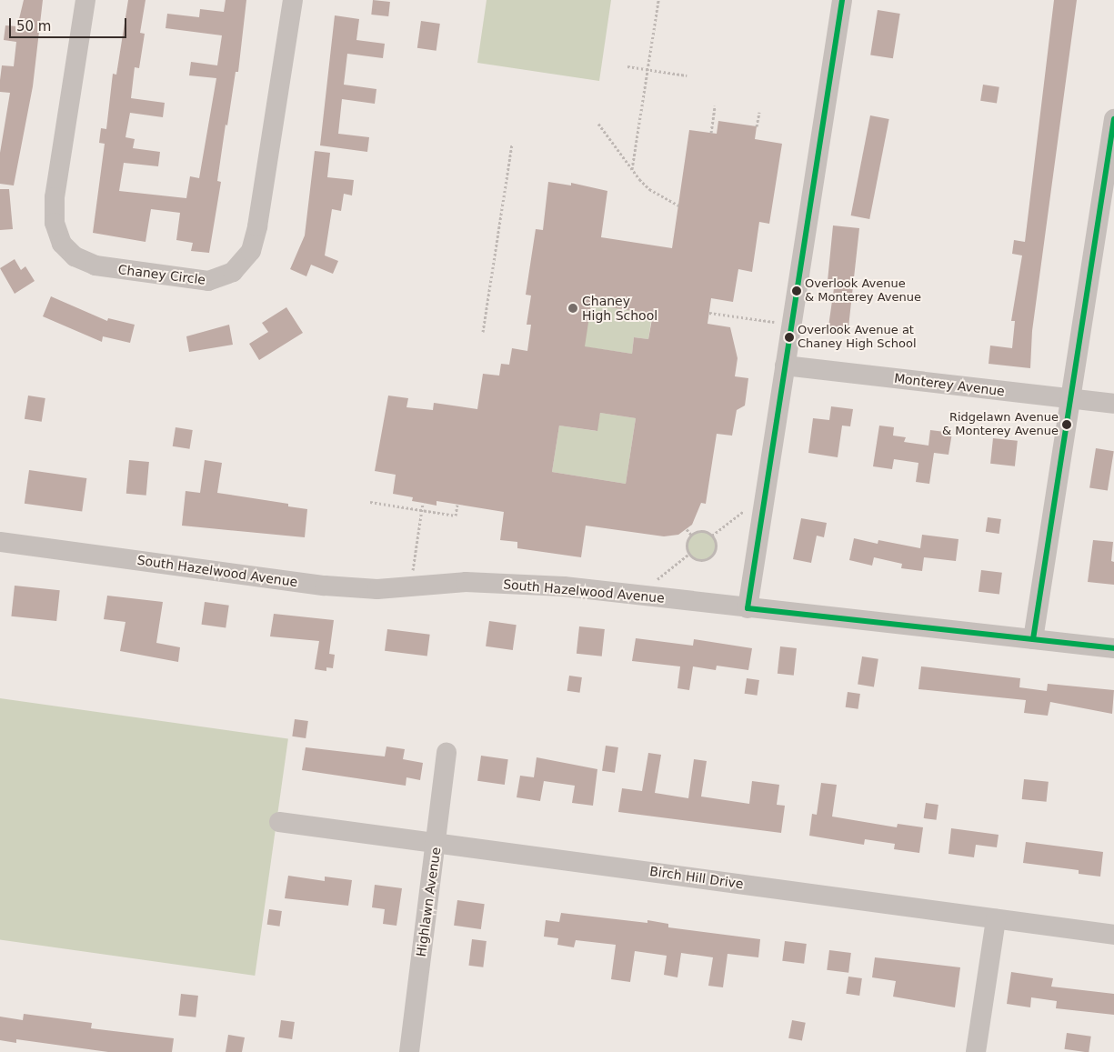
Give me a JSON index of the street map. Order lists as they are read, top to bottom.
{
  "streets": {
    "street": [
      "Chaney Circle",
      "Monterey Avenue",
      "South Hazelwood Avenue",
      "Birch Hill Drive",
      "Highlawn Avenue"
    ]
  },
  "crossings": [
    ["Birch Hill Drive", "Highlawn Avenue"]
  ],
  "places": [
    "Overlook Avenue & Monterey Avenue",
    "Chaney High School",
    "Overlook Avenue at Chaney High School",
    "Ridgelawn Avenue & Monterey Avenue"
  ],
  "scale_bar": "50 m"
}
